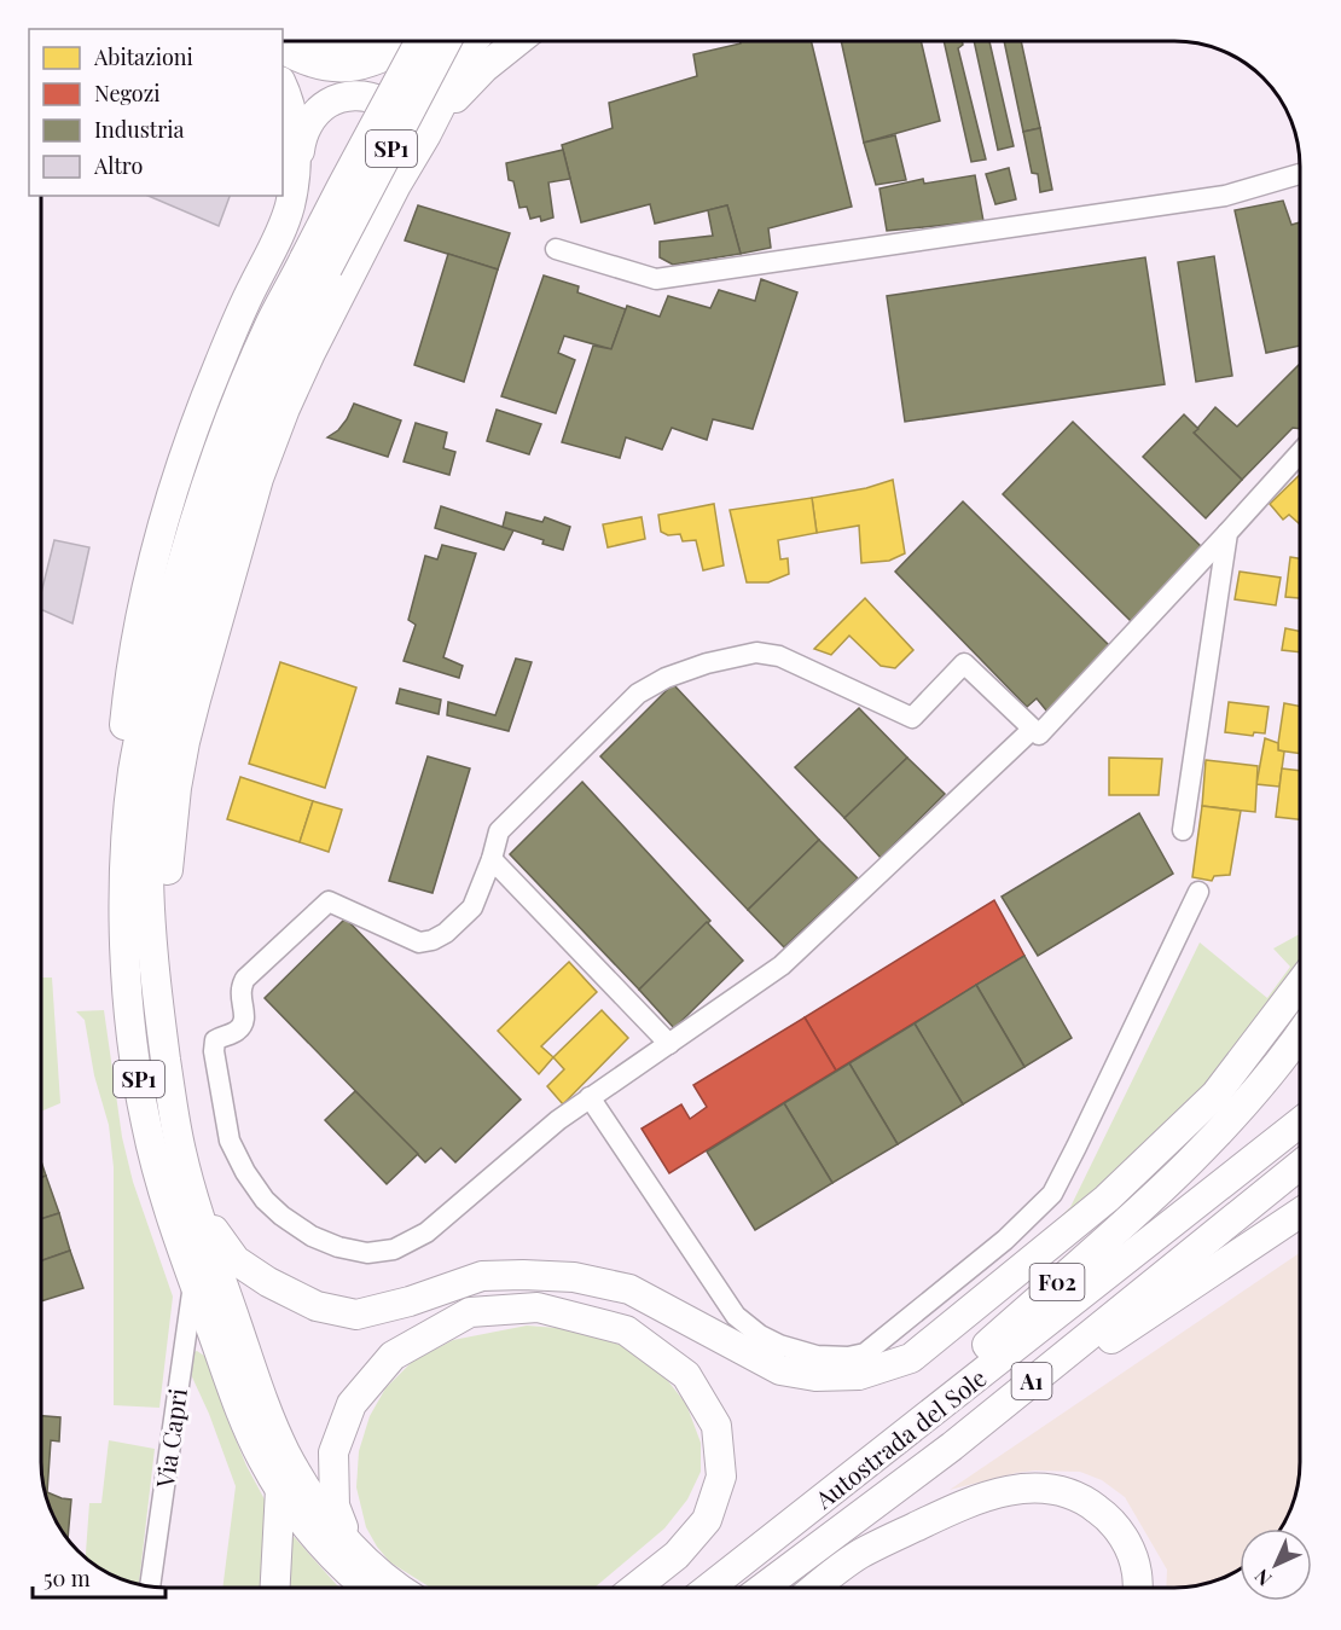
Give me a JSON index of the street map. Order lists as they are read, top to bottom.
{
  "streets": {
    "highway": [
      "SP1",
      "F02",
      "A1",
      "Autostrada del Sole"
    ],
    "street": ["Via Capri"]
  },
  "crossings": [
    ["SP1", "Via Capri"],
    ["F02", "Autostrada del Sole"]
  ],
  "legend": [
    "Abitazioni",
    "Negozi",
    "Industria",
    "Altro"
  ],
  "scale_bar": "50 m",
  "north": "bottom left"
}
